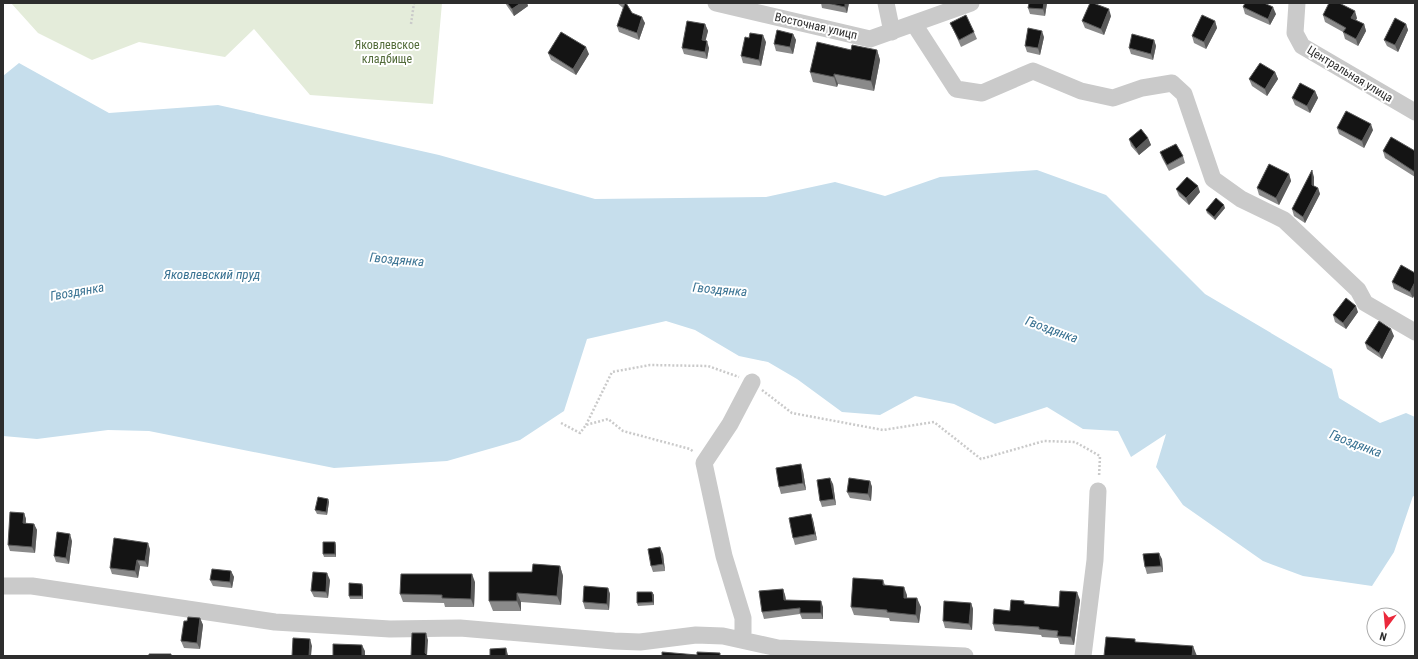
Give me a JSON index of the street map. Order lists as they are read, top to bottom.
{
  "streets": {
    "street": ["Восточная улицп", "Центральная улица"]
  },
  "water": ["Гвоздянка", "Яковлевский пруд"],
  "parks": ["Яковлевское кладбище"],
  "north": "bottom"
}
